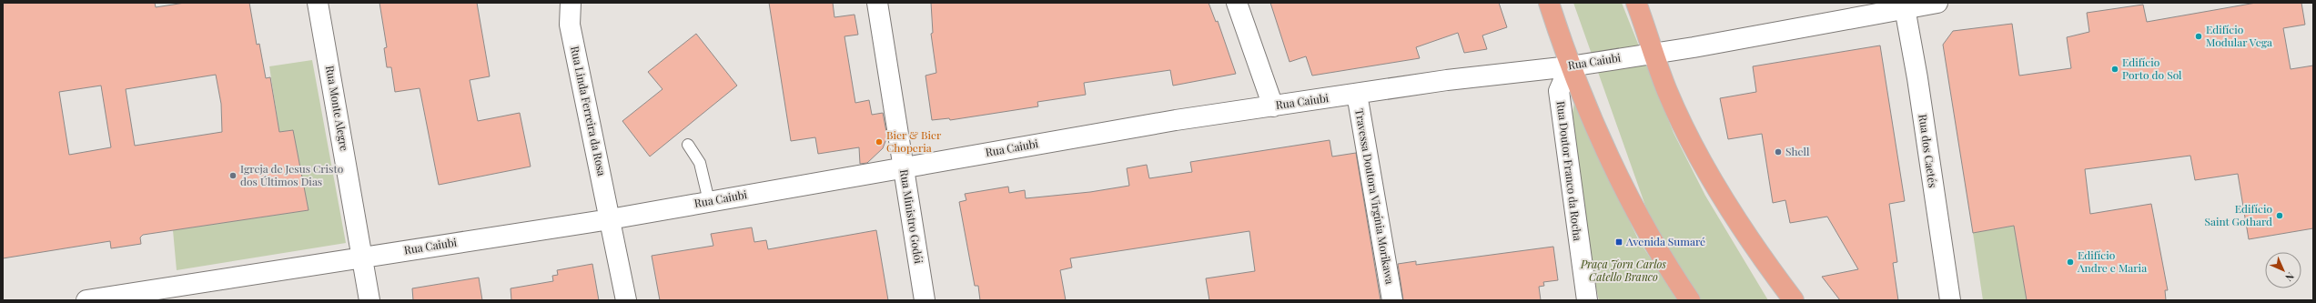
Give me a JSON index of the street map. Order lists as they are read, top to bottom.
{
  "streets": {
    "street": [
      "Rua Caiubi",
      "Rua Monte Alegre",
      "Rua Linda Ferreira da Rosa",
      "Rua dos Caetés",
      "Rua Doutor Franco da Rocha",
      "Travessa Doutora Virgínia Morikawa",
      "Rua Ministro Godói"
    ]
  },
  "crossings": [
    ["Rua Caiubi", "Rua Monte Alegre"],
    ["Rua Caiubi", "Rua Linda Ferreira da Rosa"],
    ["Rua Caiubi", "Rua dos Caetés"],
    ["Rua Caiubi", "Rua Doutor Franco da Rocha"],
    ["Rua Caiubi", "Travessa Doutora Virgínia Morikawa"],
    ["Rua Caiubi", "Rua Ministro Godói"]
  ],
  "parks": ["Praça Jorn Carlos Catello Branco"],
  "places": {
    "other": [
      "Edifício Modular Vega",
      "Edifício Porto do Sol",
      "Bier & Bier Choperia",
      "Shell",
      "Igreja de Jesus Cristo dos Últimos Dias",
      "Edifício Saint Gothard",
      "Edifício Andre e Maria"
    ],
    "transit": ["Avenida Sumaré"]
  },
  "north": "bottom right"
}
